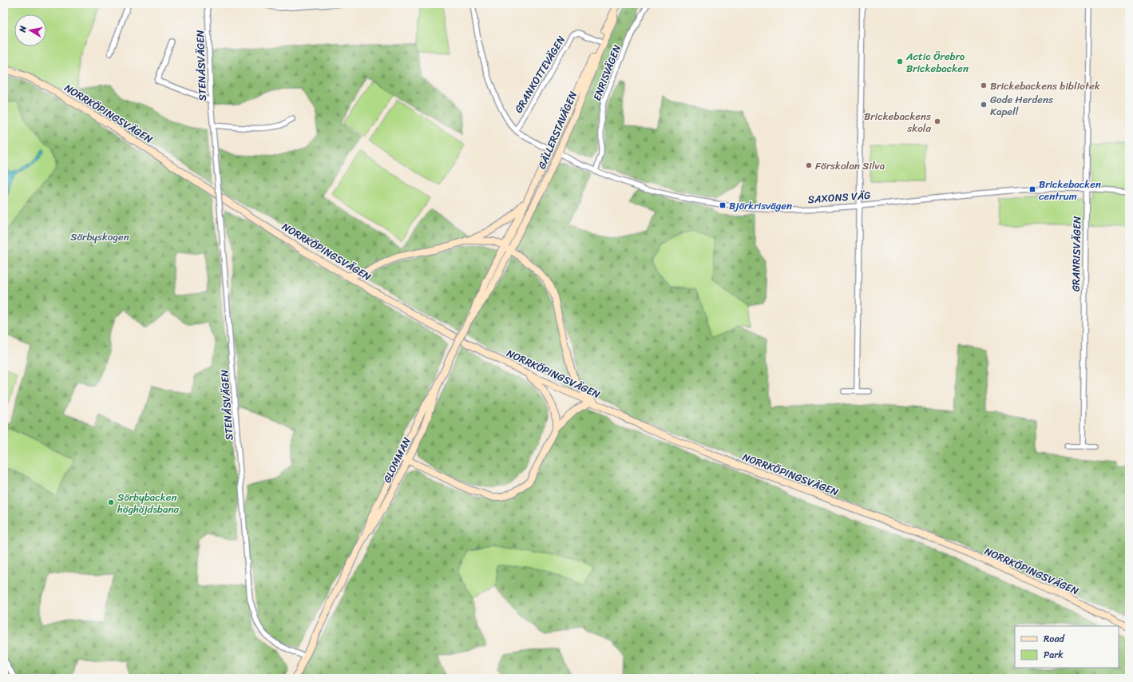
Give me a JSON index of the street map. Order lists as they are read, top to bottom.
{
  "streets": {
    "main road": ["NORRKÖPINGSVÄGEN", "GÄLLERSTAVÄGEN", "GLOMMAN"],
    "street": [
      "STENÅSVÄGEN",
      "ENRISVÄGEN",
      "GRANKOTTEVÄGEN",
      "SAXONS VÄG",
      "GRANRISVÄGEN"
    ]
  },
  "crossings": [
    ["STENÅSVÄGEN", "GLOMMAN"],
    ["ENRISVÄGEN", "SAXONS VÄG"],
    ["GRANKOTTEVÄGEN", "GÄLLERSTAVÄGEN"],
    ["GÄLLERSTAVÄGEN", "SAXONS VÄG"],
    ["GÄLLERSTAVÄGEN", "GLOMMAN"],
    ["SAXONS VÄG", "GRANRISVÄGEN"]
  ],
  "parks": ["Sörbyskogen"],
  "places": {
    "other": [
      "Actic Örebro Brickebacken",
      "Brickebackens bibliotek",
      "Gode Herdens Kapell",
      "Brickebackens skola",
      "Förskolan Silva",
      "Sörbybacken höghöjdsbana"
    ],
    "transit": ["Brickebacken centrum", "Björkrisvägen"]
  },
  "legend": ["Road", "Park"],
  "north": "left"
}
